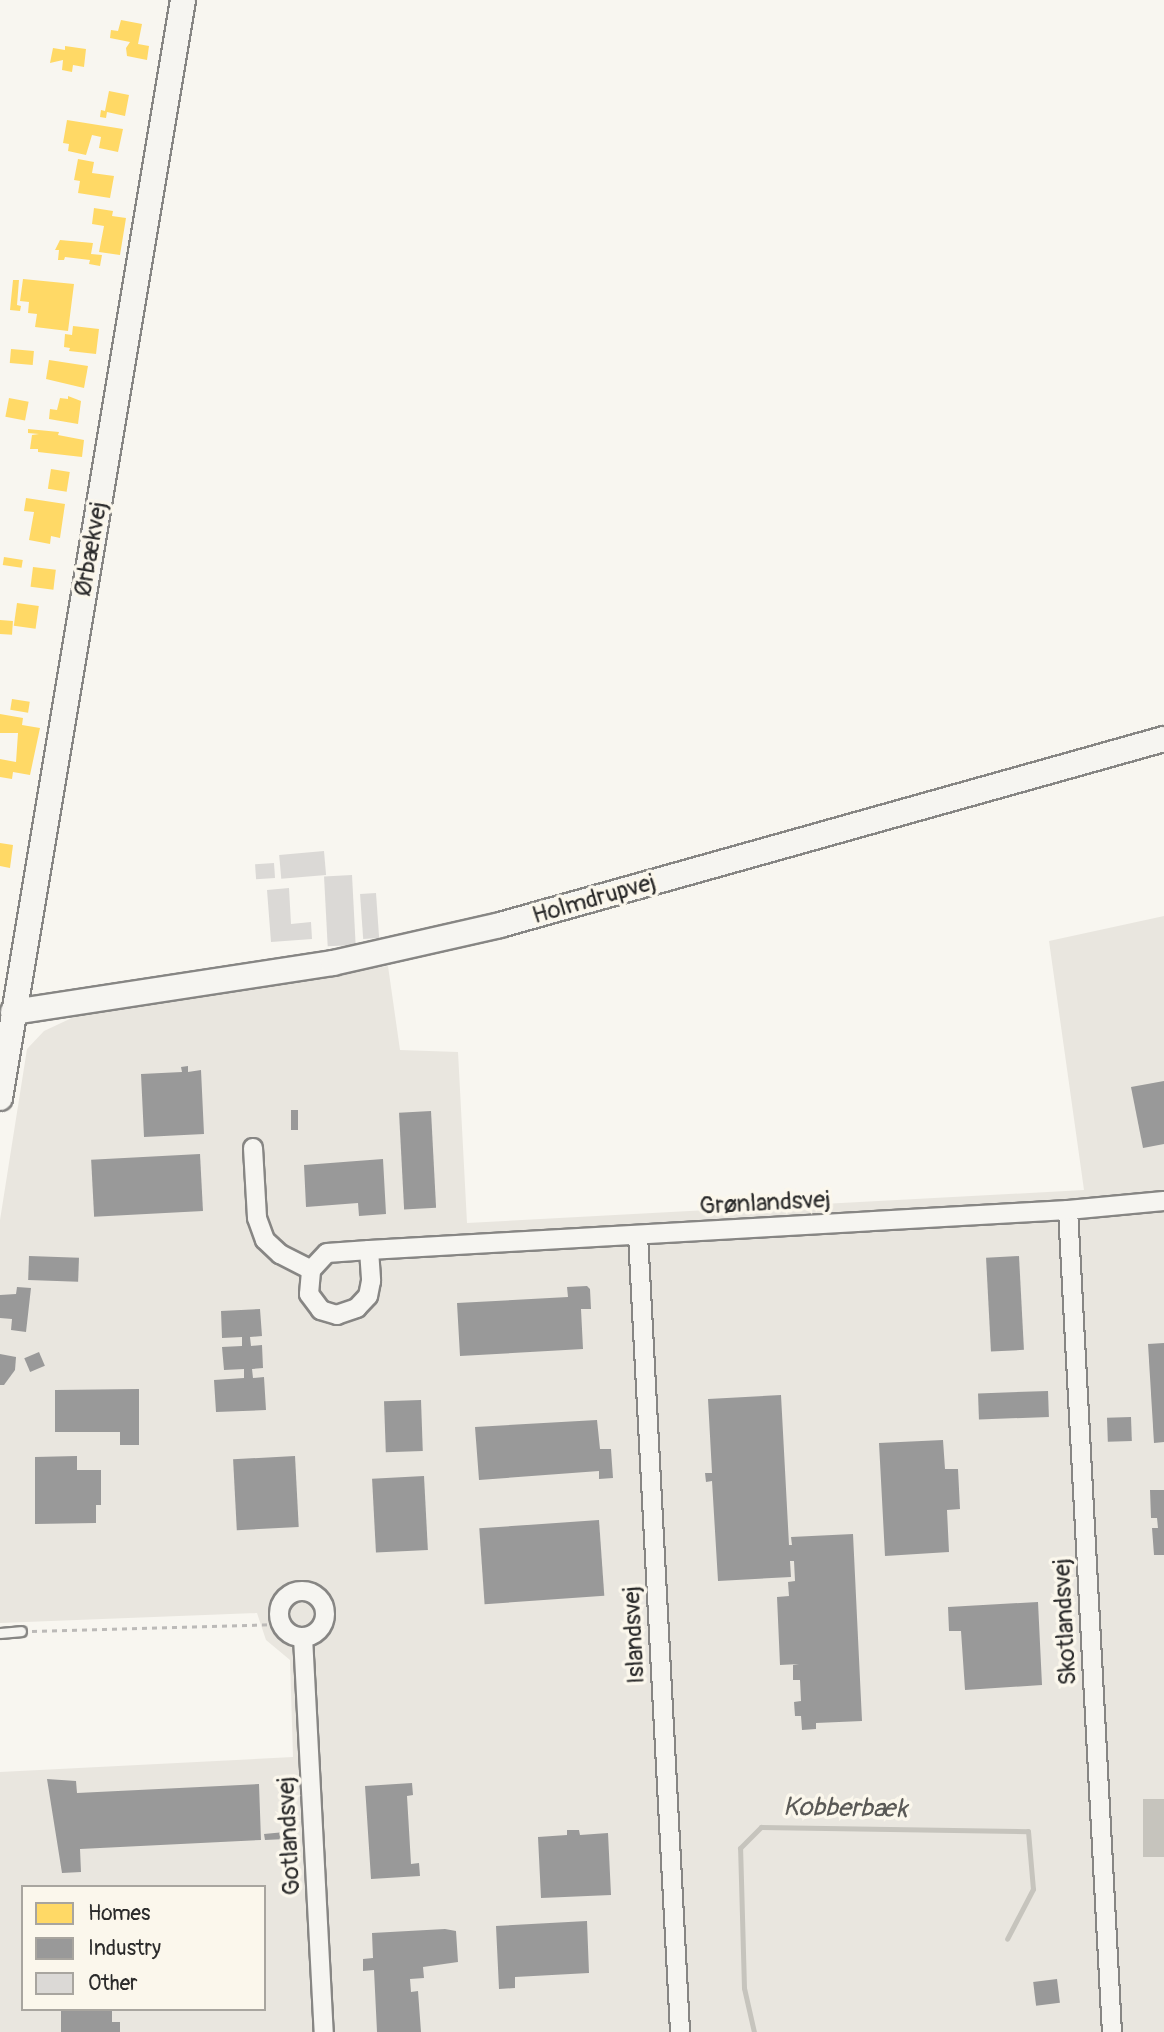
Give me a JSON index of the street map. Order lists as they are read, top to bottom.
{
  "streets": {
    "street": [
      "Ørbækvej",
      "Holmdrupvej",
      "Grønlandsvej",
      "Skotlandsvej",
      "Islandsvej",
      "Gotlandsvej"
    ]
  },
  "crossings": [
    ["Ørbækvej", "Holmdrupvej"],
    ["Grønlandsvej", "Skotlandsvej"],
    ["Grønlandsvej", "Islandsvej"]
  ],
  "water": ["Kobberbæk"],
  "legend": ["Homes", "Industry", "Other"]
}
